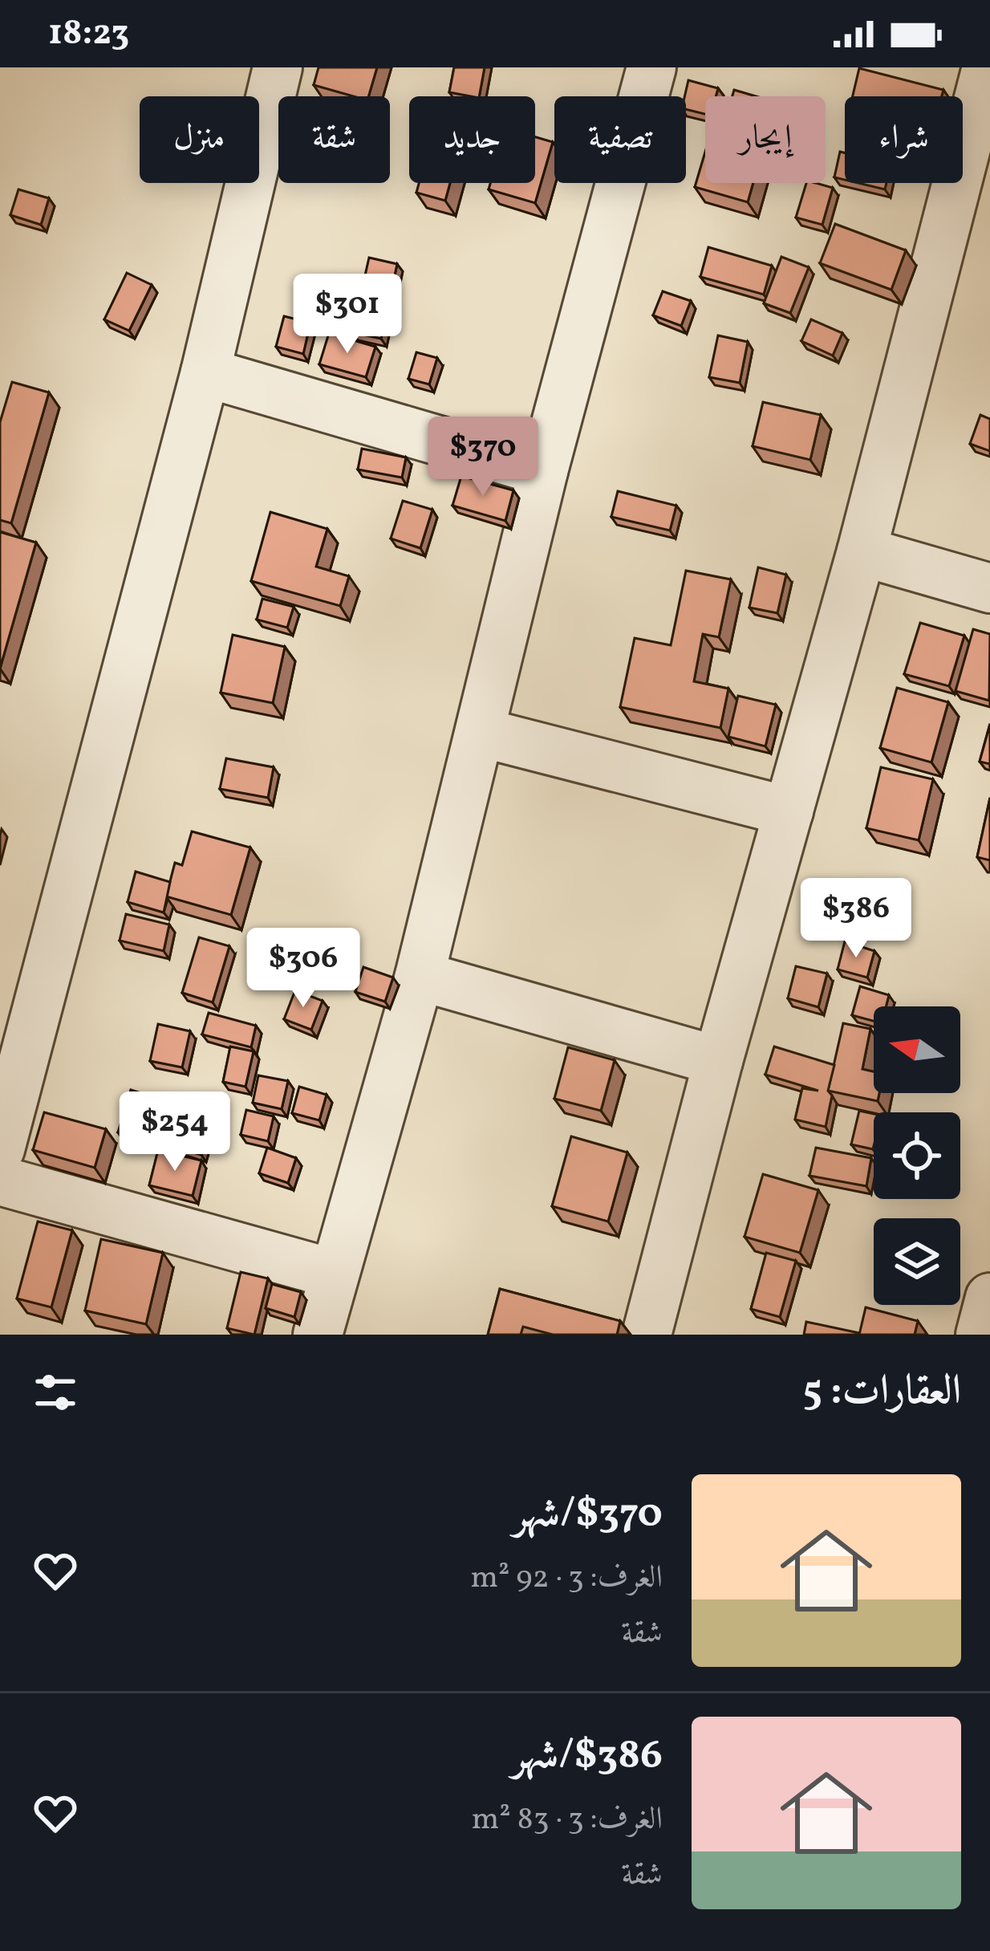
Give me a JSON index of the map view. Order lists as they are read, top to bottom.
{
  "north": "left",
  "page": {
    "status": "18:23",
    "chip": [
      "شراء",
      "إيجار",
      "تصفية",
      "جديد",
      "شقة",
      "منزل"
    ],
    "price": [
      "$301",
      "$370",
      "$386",
      "$306",
      "$254"
    ],
    "heading": "العقارات: 5",
    "list": [
      {
        "name": "$370/شهر",
        "note": "الغرف: 3 · 92 m² · شقة"
      },
      {
        "name": "$386/شهر",
        "note": "الغرف: 3 · 83 m² · شقة"
      }
    ]
  }
}
